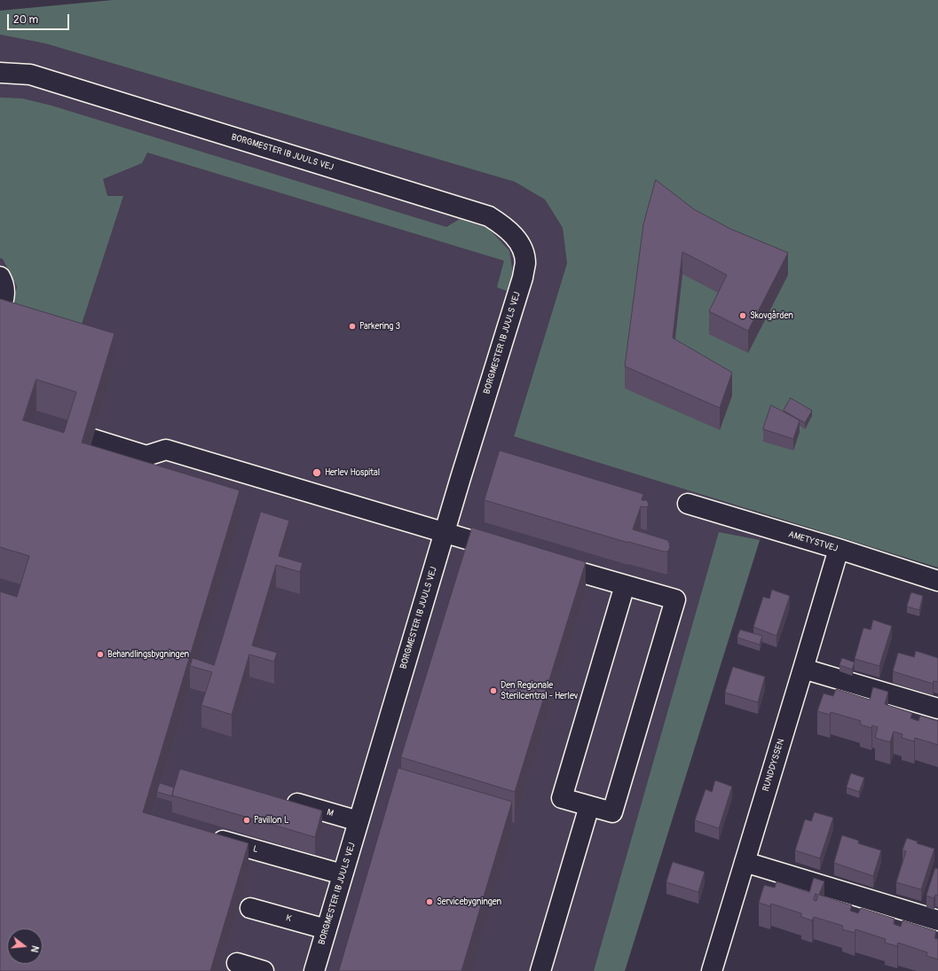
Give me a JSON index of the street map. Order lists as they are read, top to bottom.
{
  "streets": {
    "street": [
      "BORGMESTER IB JUULS VEJ",
      "AMETYSTVEJ",
      "RUNDDYSSEN",
      "M",
      "L",
      "K"
    ]
  },
  "crossings": [
    ["BORGMESTER IB JUULS VEJ", "M"],
    ["BORGMESTER IB JUULS VEJ", "L"],
    ["BORGMESTER IB JUULS VEJ", "K"],
    ["AMETYSTVEJ", "RUNDDYSSEN"]
  ],
  "places": [
    "Skovgården",
    "Parkering 3",
    "Herlev Hospital",
    "Behandlingsbygningen",
    "Den Regionale Sterilcentral - Herlev",
    "Pavillon L",
    "Servicebygningen"
  ],
  "scale_bar": "20 m",
  "north": "right"
}
